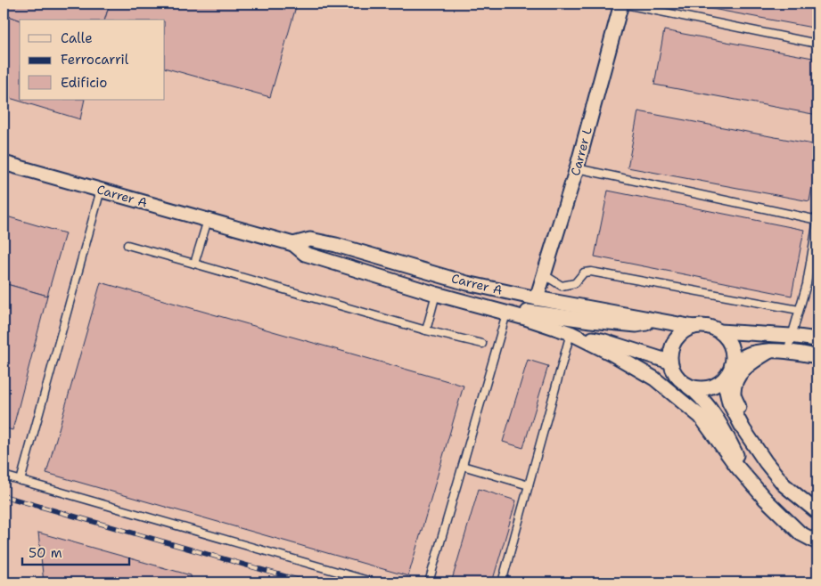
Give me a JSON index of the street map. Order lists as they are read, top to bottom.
{
  "streets": {
    "street": ["Carrer L", "Carrer A"]
  },
  "crossings": [
    ["Carrer L", "Carrer A"]
  ],
  "legend": ["Calle", "Ferrocarril", "Edificio"],
  "scale_bar": "50 m"
}
